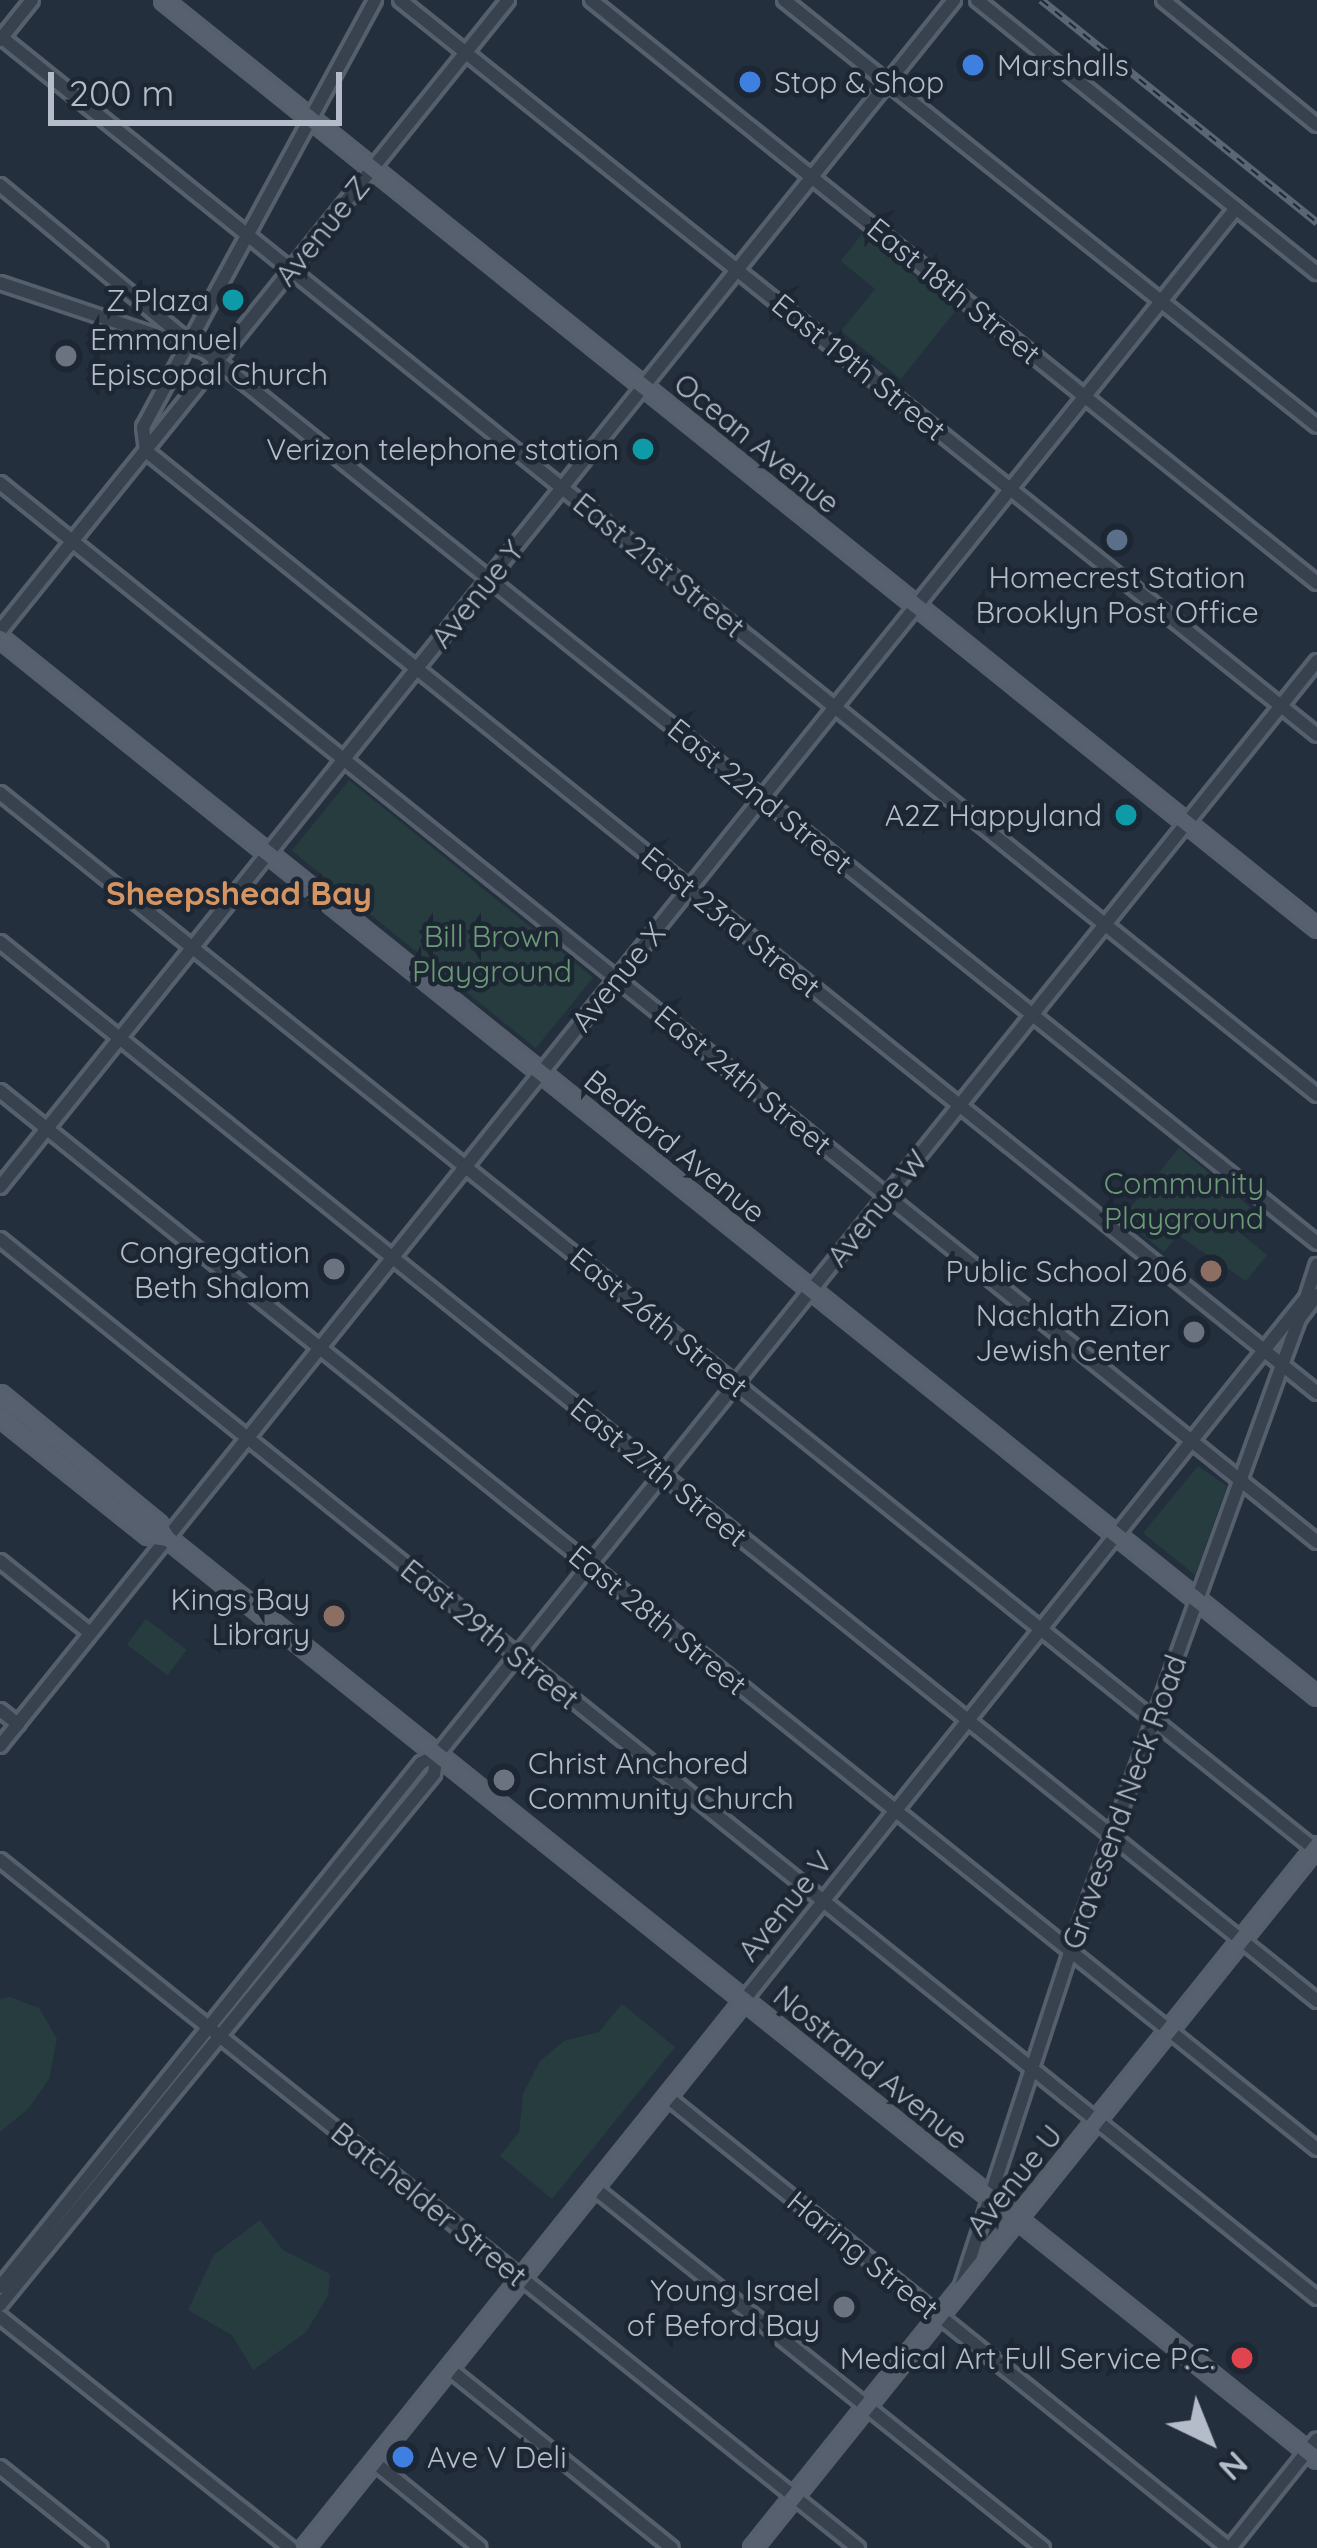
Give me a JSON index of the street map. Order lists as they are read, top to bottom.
{
  "streets": {
    "main road": [
      "Ocean Avenue",
      "Bedford Avenue",
      "Avenue V",
      "Nostrand Avenue",
      "Avenue U"
    ],
    "street": [
      "Avenue Z",
      "East 18th Street",
      "East 19th Street",
      "East 21st Street",
      "Avenue Y",
      "East 22nd Street",
      "East 23rd Street",
      "Avenue X",
      "East 24th Street",
      "Avenue W",
      "East 26th Street",
      "East 27th Street",
      "East 28th Street",
      "East 29th Street",
      "Gravesend Neck Road",
      "Batchelder Street",
      "Haring Street"
    ]
  },
  "crossings": [
    ["Avenue Z", "East 19th Street"],
    ["Avenue Z", "Ocean Avenue"],
    ["Avenue Z", "East 21st Street"],
    ["Avenue Z", "East 22nd Street"],
    ["Avenue Z", "East 23rd Street"],
    ["Avenue Z", "East 24th Street"],
    ["Avenue Z", "Bedford Avenue"],
    ["East 18th Street", "Avenue Y"],
    ["East 18th Street", "Avenue X"],
    ["East 19th Street", "Avenue Y"],
    ["East 19th Street", "Avenue X"],
    ["East 19th Street", "Avenue W"],
    ["Ocean Avenue", "Avenue Y"],
    ["Ocean Avenue", "Avenue X"],
    ["Ocean Avenue", "Avenue W"],
    ["East 21st Street", "Avenue Y"],
    ["East 21st Street", "Avenue X"],
    ["East 21st Street", "Avenue W"],
    ["Avenue Y", "East 22nd Street"],
    ["Avenue Y", "East 23rd Street"],
    ["Avenue Y", "East 24th Street"],
    ["Avenue Y", "Bedford Avenue"],
    ["Avenue Y", "East 26th Street"],
    ["Avenue Y", "East 27th Street"],
    ["Avenue Y", "East 28th Street"],
    ["East 22nd Street", "Avenue X"],
    ["East 22nd Street", "Avenue W"],
    ["East 23rd Street", "Avenue X"],
    ["East 23rd Street", "Avenue W"],
    ["East 23rd Street", "Gravesend Neck Road"],
    ["East 23rd Street", "Avenue V"],
    ["Avenue X", "East 24th Street"],
    ["Avenue X", "Bedford Avenue"],
    ["Avenue X", "East 26th Street"],
    ["Avenue X", "East 27th Street"],
    ["Avenue X", "East 28th Street"],
    ["Avenue X", "East 29th Street"],
    ["Avenue X", "Nostrand Avenue"],
    ["East 24th Street", "Avenue W"],
    ["East 24th Street", "Gravesend Neck Road"],
    ["East 24th Street", "Avenue V"],
    ["Bedford Avenue", "Avenue W"],
    ["Bedford Avenue", "Gravesend Neck Road"],
    ["Bedford Avenue", "Avenue V"],
    ["Avenue W", "East 26th Street"],
    ["Avenue W", "East 27th Street"],
    ["Avenue W", "East 28th Street"],
    ["Avenue W", "East 29th Street"],
    ["Avenue W", "Nostrand Avenue"],
    ["Avenue W", "Batchelder Street"],
    ["East 26th Street", "Gravesend Neck Road"],
    ["East 26th Street", "Avenue V"],
    ["East 26th Street", "Avenue U"],
    ["East 27th Street", "Gravesend Neck Road"],
    ["East 27th Street", "Avenue V"],
    ["East 27th Street", "Avenue U"],
    ["East 28th Street", "Gravesend Neck Road"],
    ["East 28th Street", "Avenue V"],
    ["East 28th Street", "Avenue U"],
    ["East 29th Street", "Gravesend Neck Road"],
    ["East 29th Street", "Avenue V"],
    ["East 29th Street", "Avenue U"],
    ["Gravesend Neck Road", "Avenue V"],
    ["Gravesend Neck Road", "Nostrand Avenue"],
    ["Gravesend Neck Road", "Avenue U"],
    ["Avenue V", "Nostrand Avenue"],
    ["Avenue V", "Batchelder Street"],
    ["Avenue V", "Haring Street"],
    ["Nostrand Avenue", "Avenue U"],
    ["Avenue U", "Batchelder Street"],
    ["Avenue U", "Haring Street"]
  ],
  "districts": ["Sheepshead Bay"],
  "parks": ["Bill Brown Playground", "Community Playground"],
  "places": [
    "Marshalls",
    "Stop & Shop",
    "Z Plaza",
    "Emmanuel Episcopal Church",
    "Verizon telephone station",
    "Homecrest Station Brooklyn Post Office",
    "A2Z Happyland",
    "Congregation Beth Shalom",
    "Public School 206",
    "Nachlath Zion Jewish Center",
    "Kings Bay Library",
    "Christ Anchored Community Church",
    "Young Israel of Beford Bay",
    "Medical Art Full Service P.C.",
    "Ave V Deli"
  ],
  "scale_bar": "200 m",
  "north": "bottom right"
}
